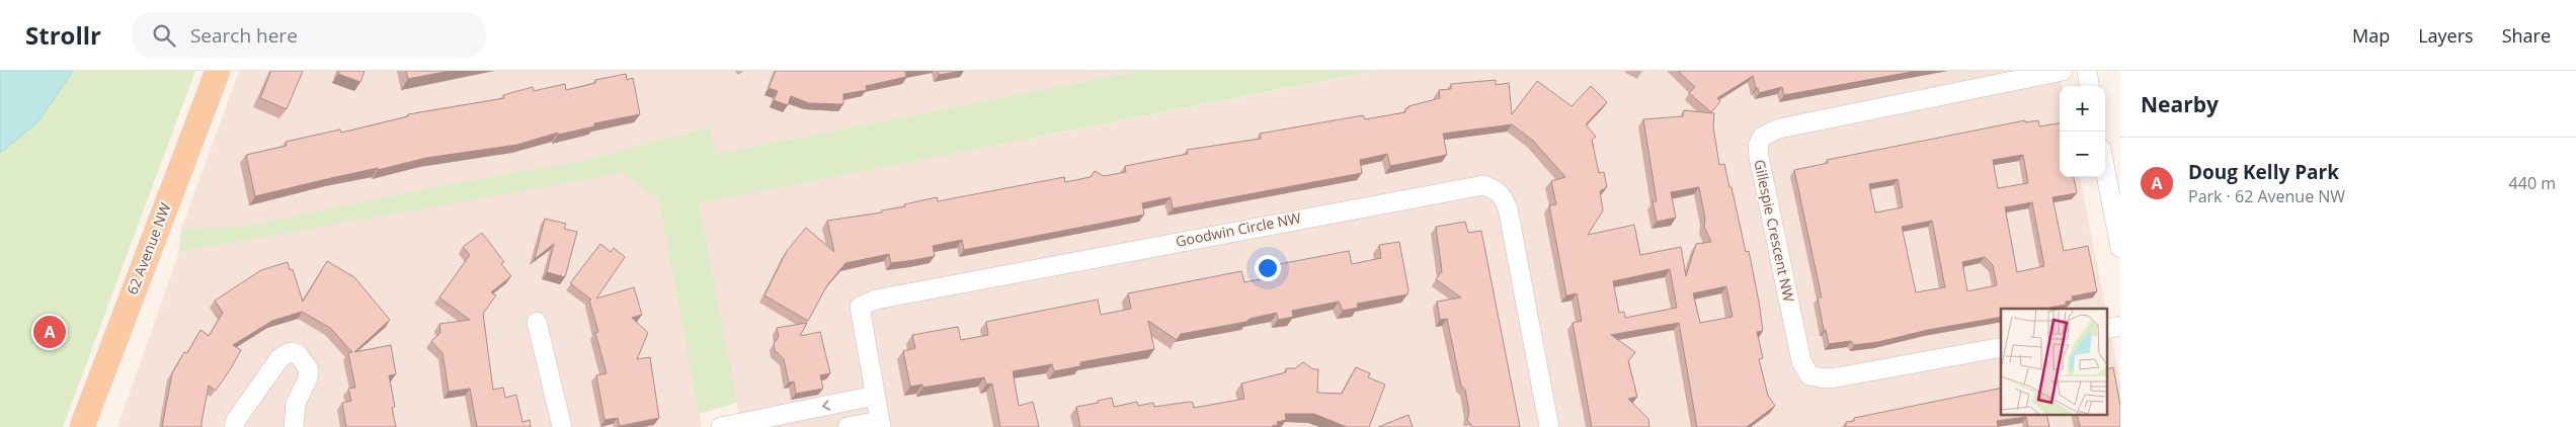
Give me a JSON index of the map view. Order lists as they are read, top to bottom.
{
  "streets": {
    "main road": ["62 Avenue NW"],
    "street": ["Goodwin Circle NW", "Gillespie Crescent NW"]
  },
  "page": {
    "header": "Strollr",
    "search": "Search here",
    "nav": ["Map", "Layers", "Share"],
    "heading": "Nearby",
    "map_buttons": ["+", "−"],
    "list": [
      {
        "mark": "A",
        "name": "Doug Kelly Park",
        "note": "Park · 62 Avenue NW",
        "value": "440 m"
      }
    ],
    "pins": "A"
  }
}
